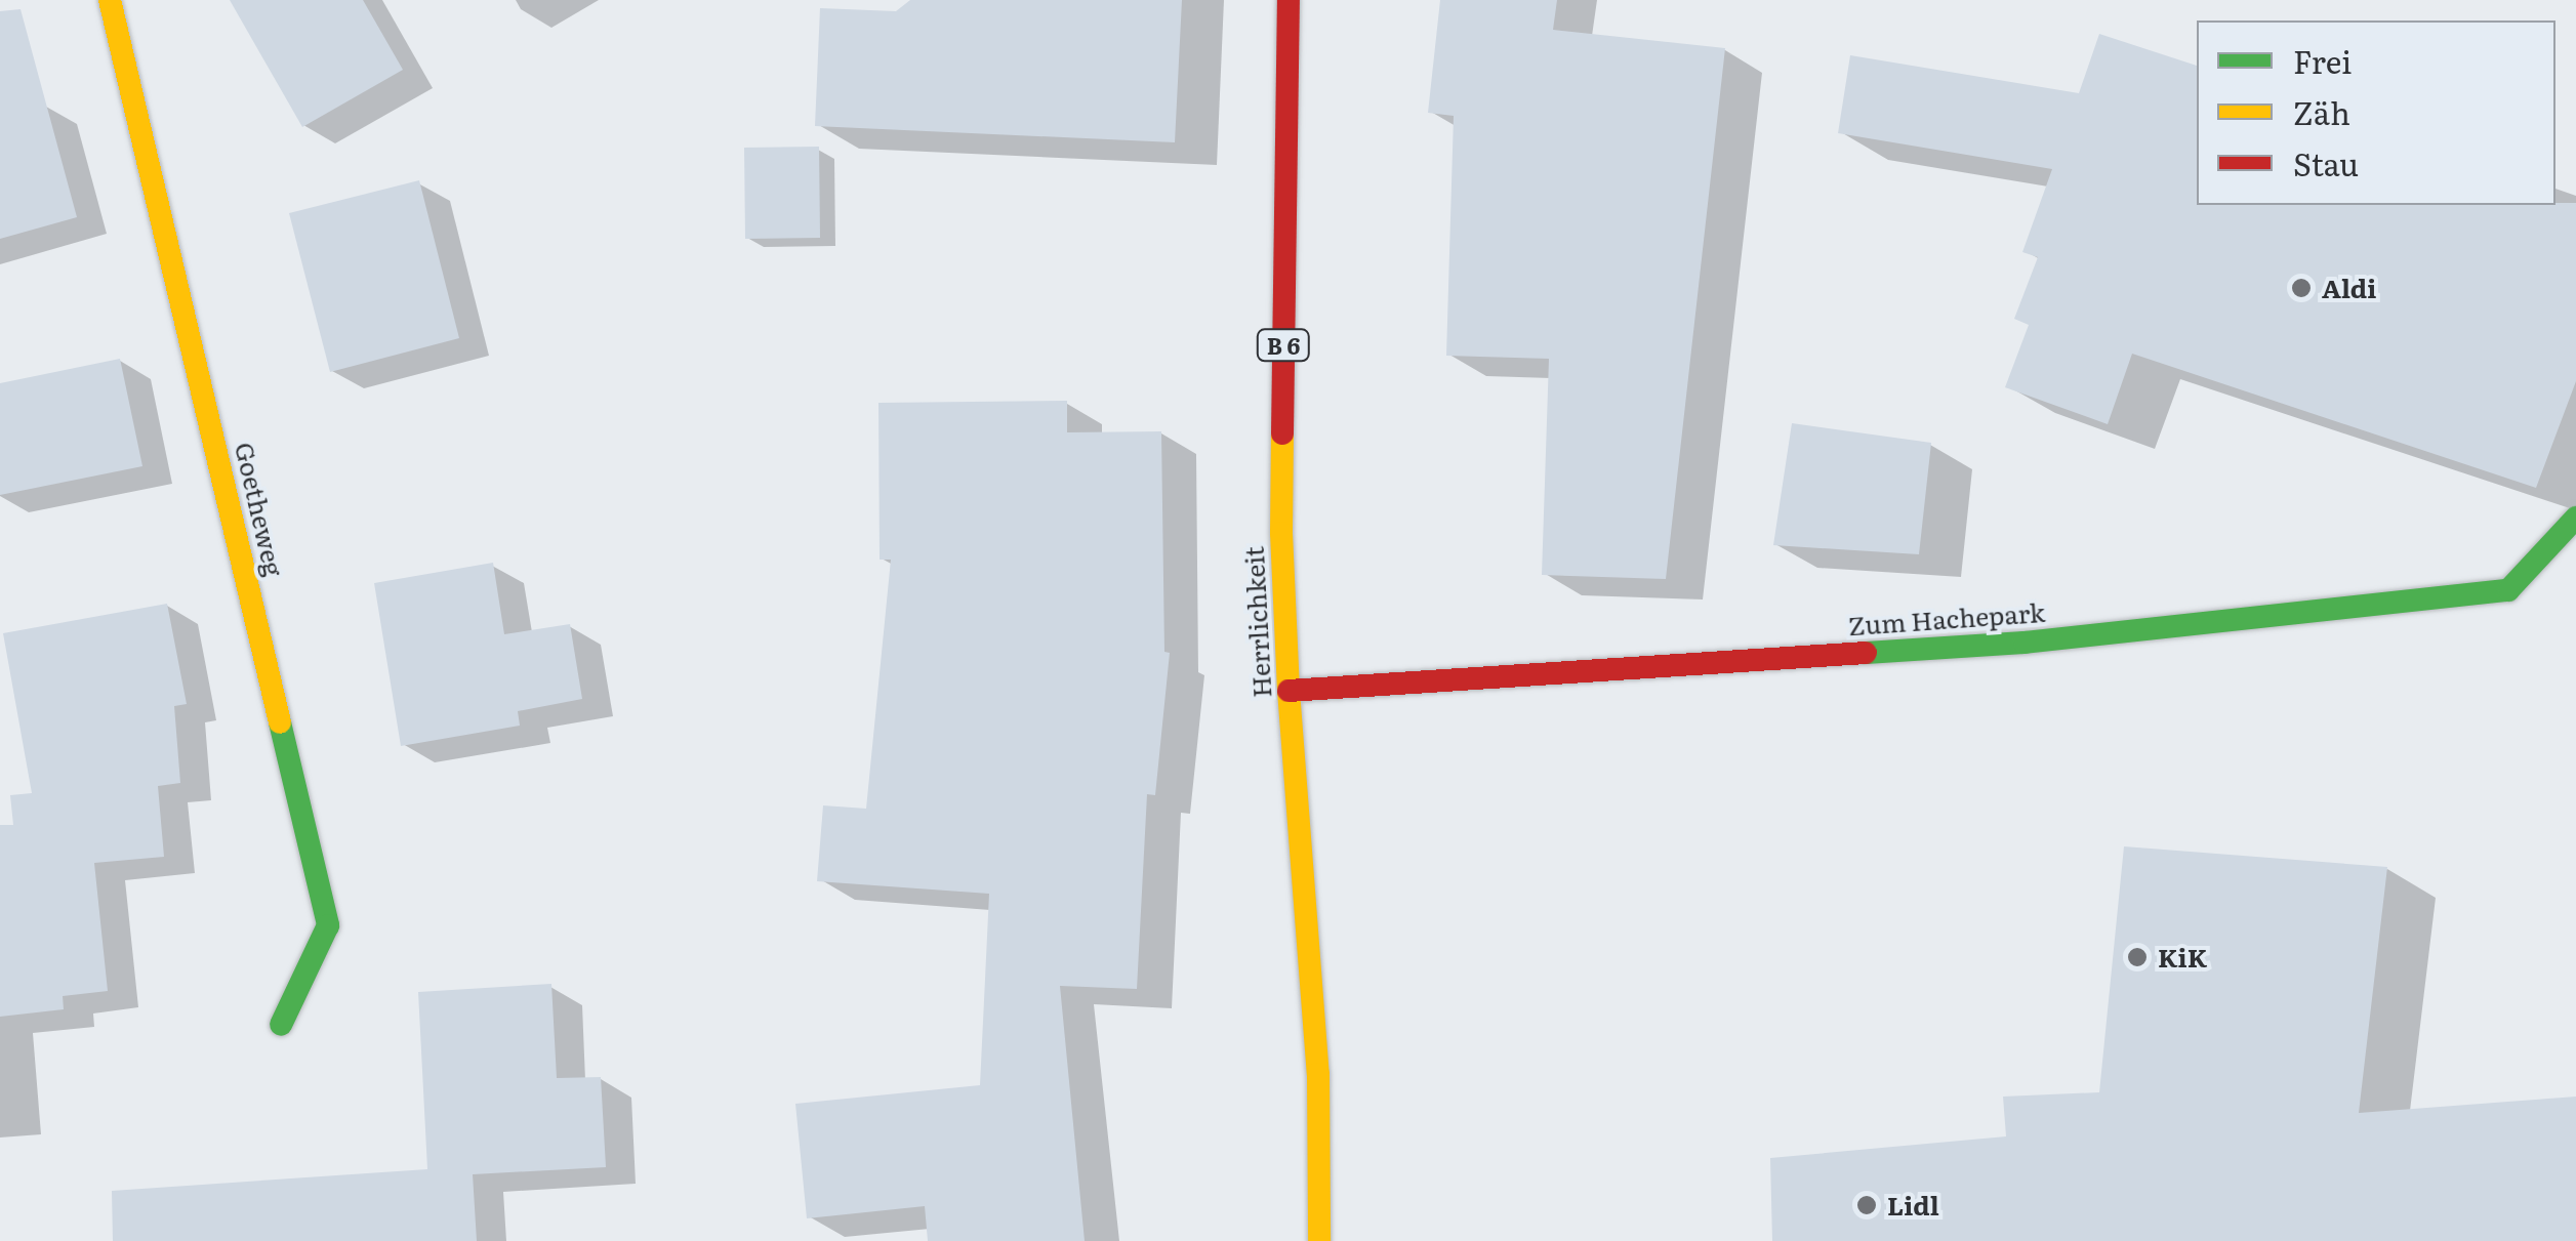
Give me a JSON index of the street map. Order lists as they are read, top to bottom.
{
  "streets": {
    "street": [
      "B 6",
      "Goetheweg",
      "Zum Hachepark",
      "Herrlichkeit"
    ]
  },
  "crossings": [
    ["Zum Hachepark", "Herrlichkeit"]
  ],
  "places": ["Aldi", "KiK", "Lidl"],
  "legend": ["Frei", "Zäh", "Stau"]
}
